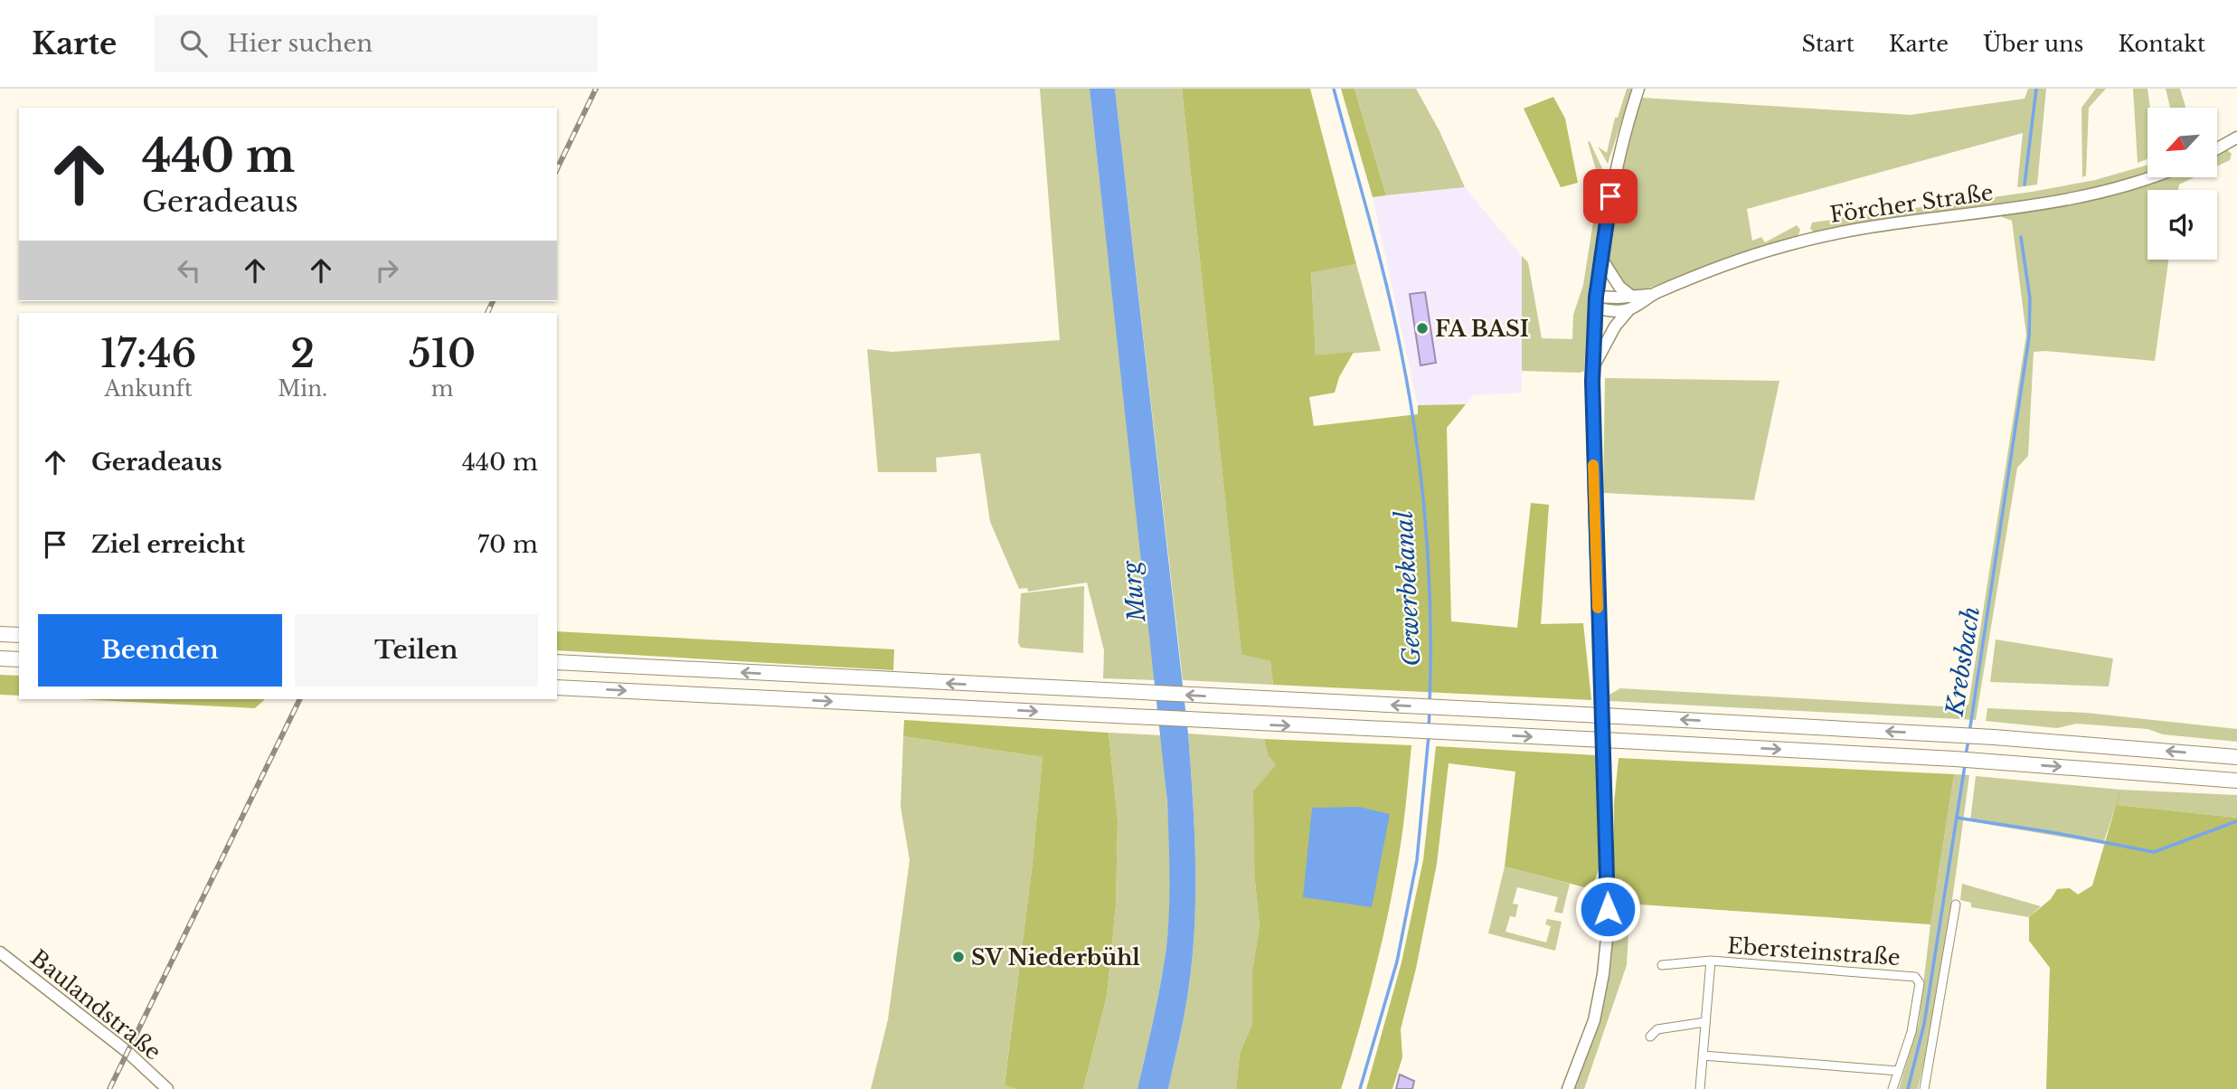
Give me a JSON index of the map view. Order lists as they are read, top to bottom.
{
  "streets": {
    "main road": ["Förcher Straße", "Baulandstraße"],
    "street": ["Ebersteinstraße"]
  },
  "water": ["Gewerbekanal", "Murg", "Krebsbach"],
  "places": ["FA BASI", "SV Niederbühl"],
  "north": "bottom left",
  "page": {
    "header": "Karte",
    "search": "Hier suchen",
    "nav": [
      "Start",
      "Karte",
      "Über uns",
      "Kontakt"
    ],
    "turn": ["440 m", "Geradeaus"],
    "eta": [
      "17:46",
      "Ankunft",
      "2",
      "Min.",
      "510",
      "m"
    ],
    "list": [
      {
        "name": "Geradeaus",
        "value": "440 m"
      },
      {
        "name": "Ziel erreicht",
        "value": "70 m"
      }
    ],
    "buttons": ["Beenden", "Teilen"]
  }
}
